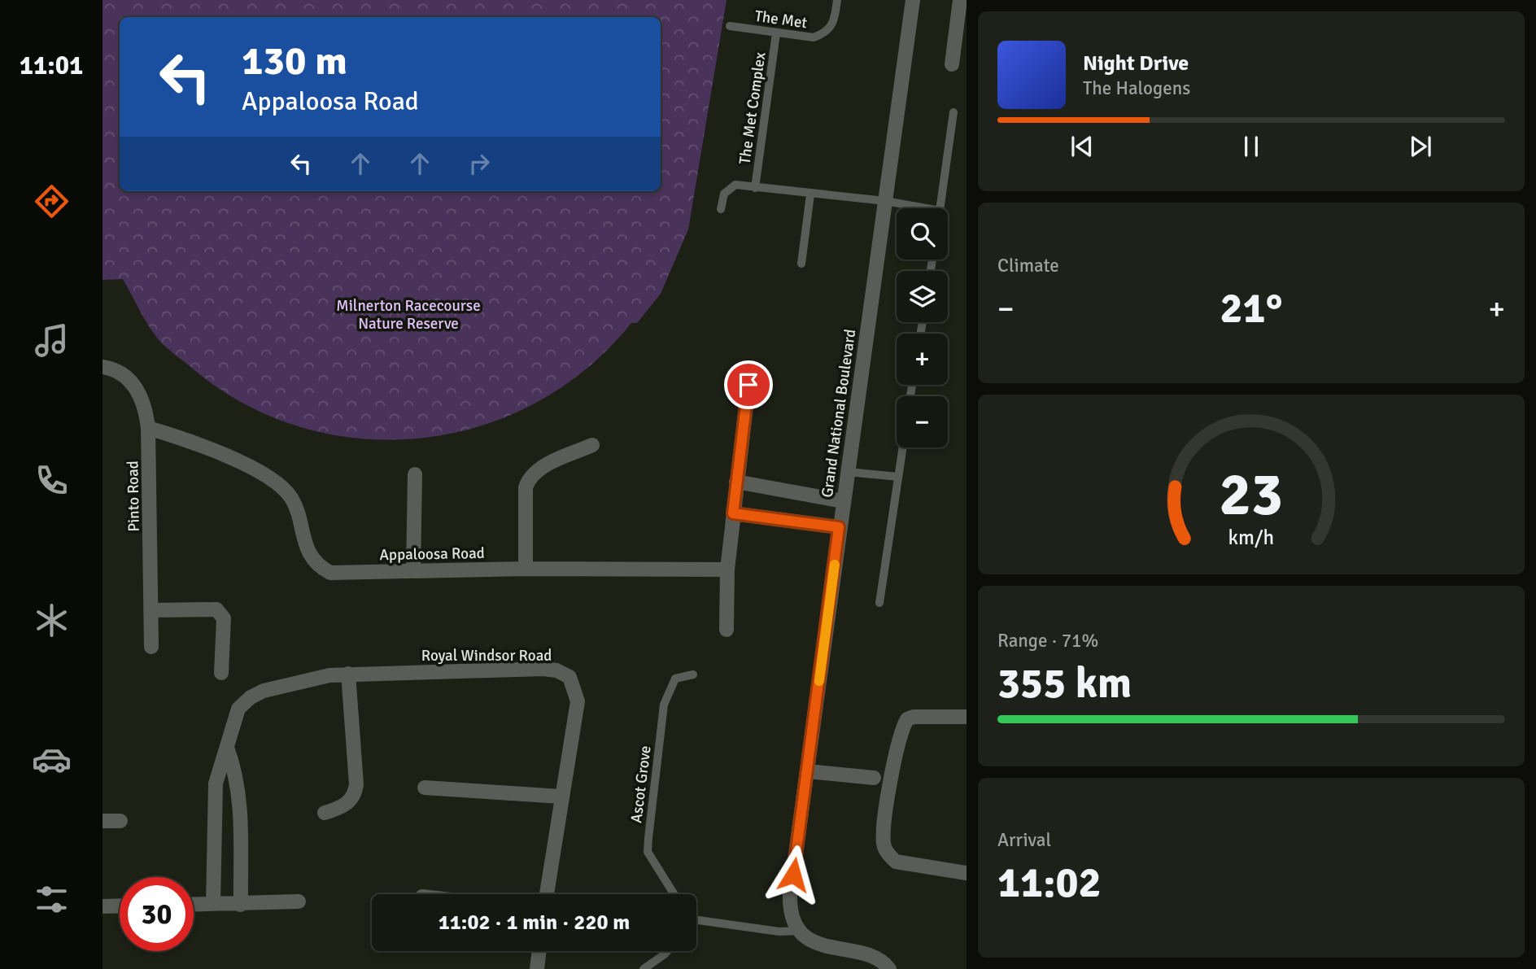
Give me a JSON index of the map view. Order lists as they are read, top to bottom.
{
  "streets": {
    "street": [
      "Grand National Boulevard",
      "Pinto Road",
      "Appaloosa Road",
      "Royal Windsor Road"
    ],
    "lane": ["The Met", "The Met Complex", "Ascot Grove"]
  },
  "crossings": [
    ["The Met", "The Met Complex"],
    ["Pinto Road", "Appaloosa Road"]
  ],
  "parks": ["Milnerton Racecourse Nature Reserve"],
  "page": {
    "tabs": "11:01",
    "turn": ["130 m", "Appaloosa Road"],
    "song": ["Night Drive", "The Halogens"],
    "tile": [
      "Climate",
      ["Range · 71%", "355 km"],
      ["Arrival", "11:02"]
    ],
    "map_buttons": ["+", "−"],
    "heat": ["−", "21°", "+"],
    "limit": "30",
    "trip": "11:02 · 1 min · 220 m",
    "gauge": ["23", "km/h"]
  }
}
